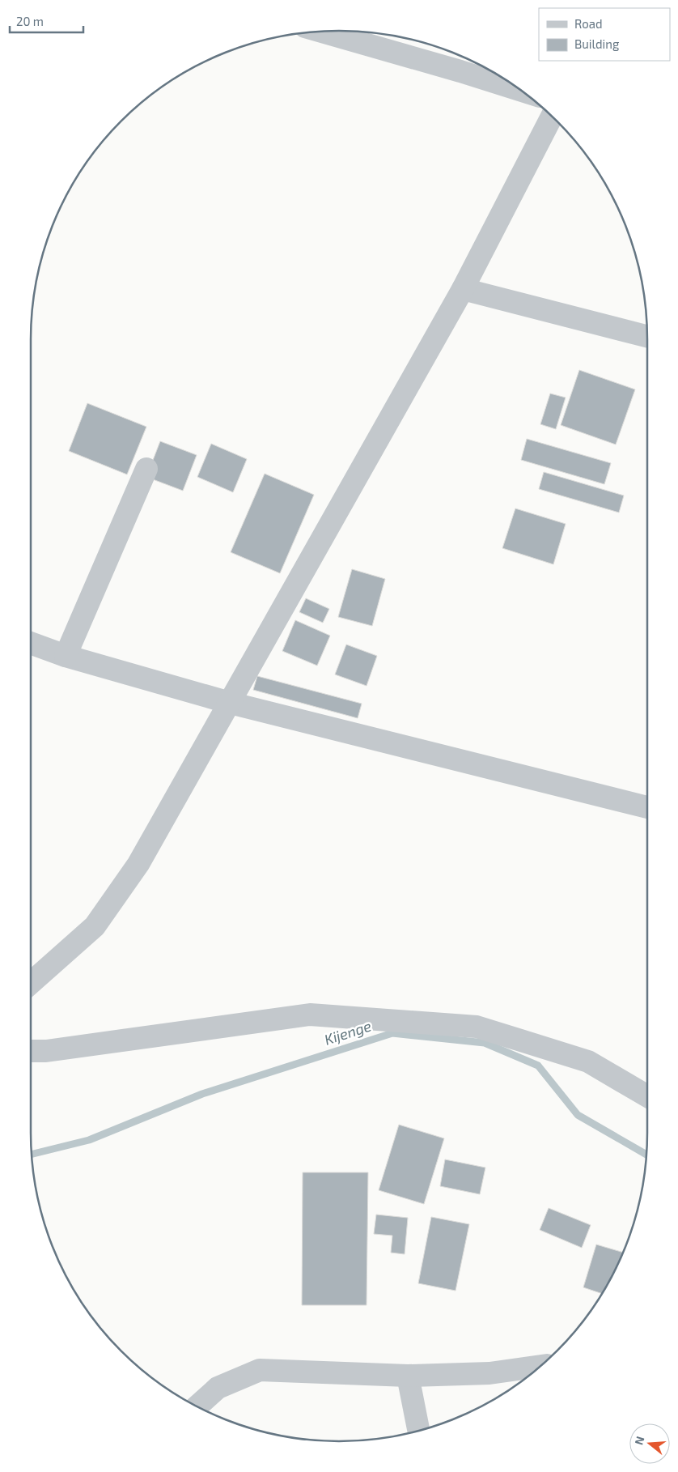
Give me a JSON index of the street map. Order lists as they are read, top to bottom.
{
  "water": ["Kijenge"],
  "legend": ["Road", "Building"],
  "scale_bar": "20 m",
  "north": "left"
}
